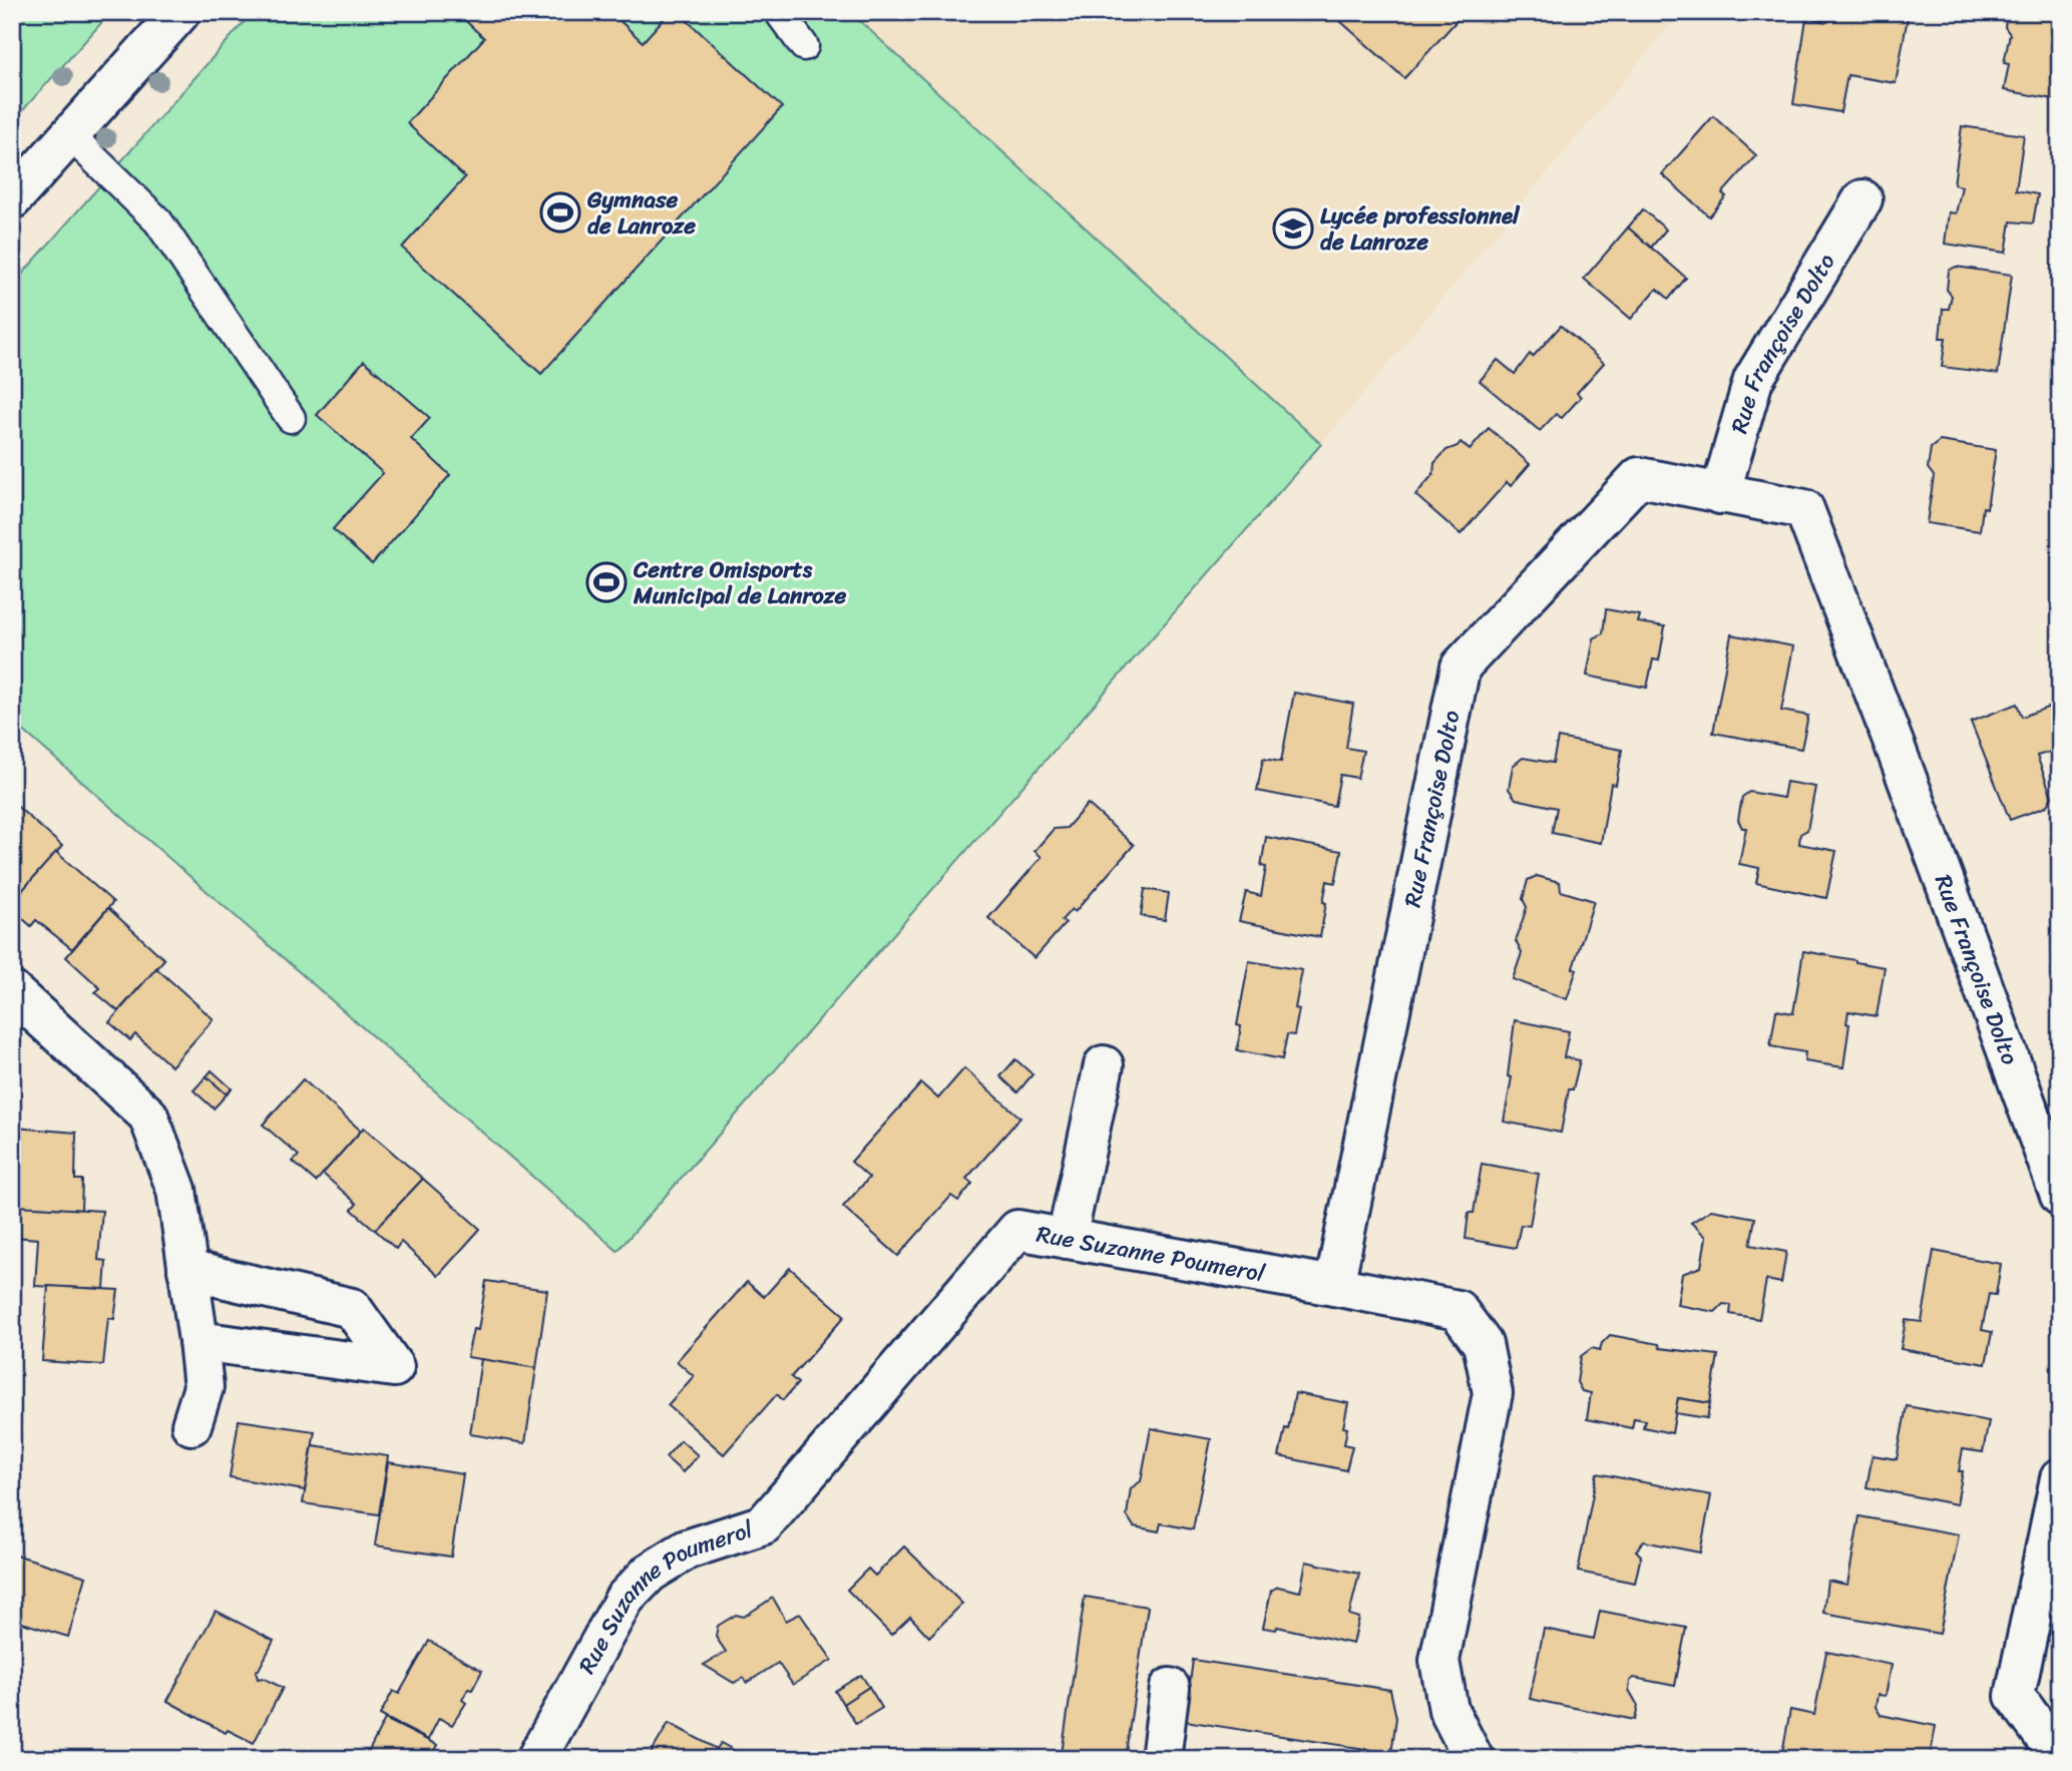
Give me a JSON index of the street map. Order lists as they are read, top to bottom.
{
  "streets": {
    "street": ["Rue Françoise Dolto", "Rue Suzanne Poumerol"]
  },
  "crossings": [
    ["Rue Françoise Dolto", "Rue Suzanne Poumerol"]
  ],
  "places": {
    "sports": ["Gymnase de Lanroze", "Centre Omisports Municipal de Lanroze"],
    "school or university": ["Lycée professionnel de Lanroze"]
  }
}
